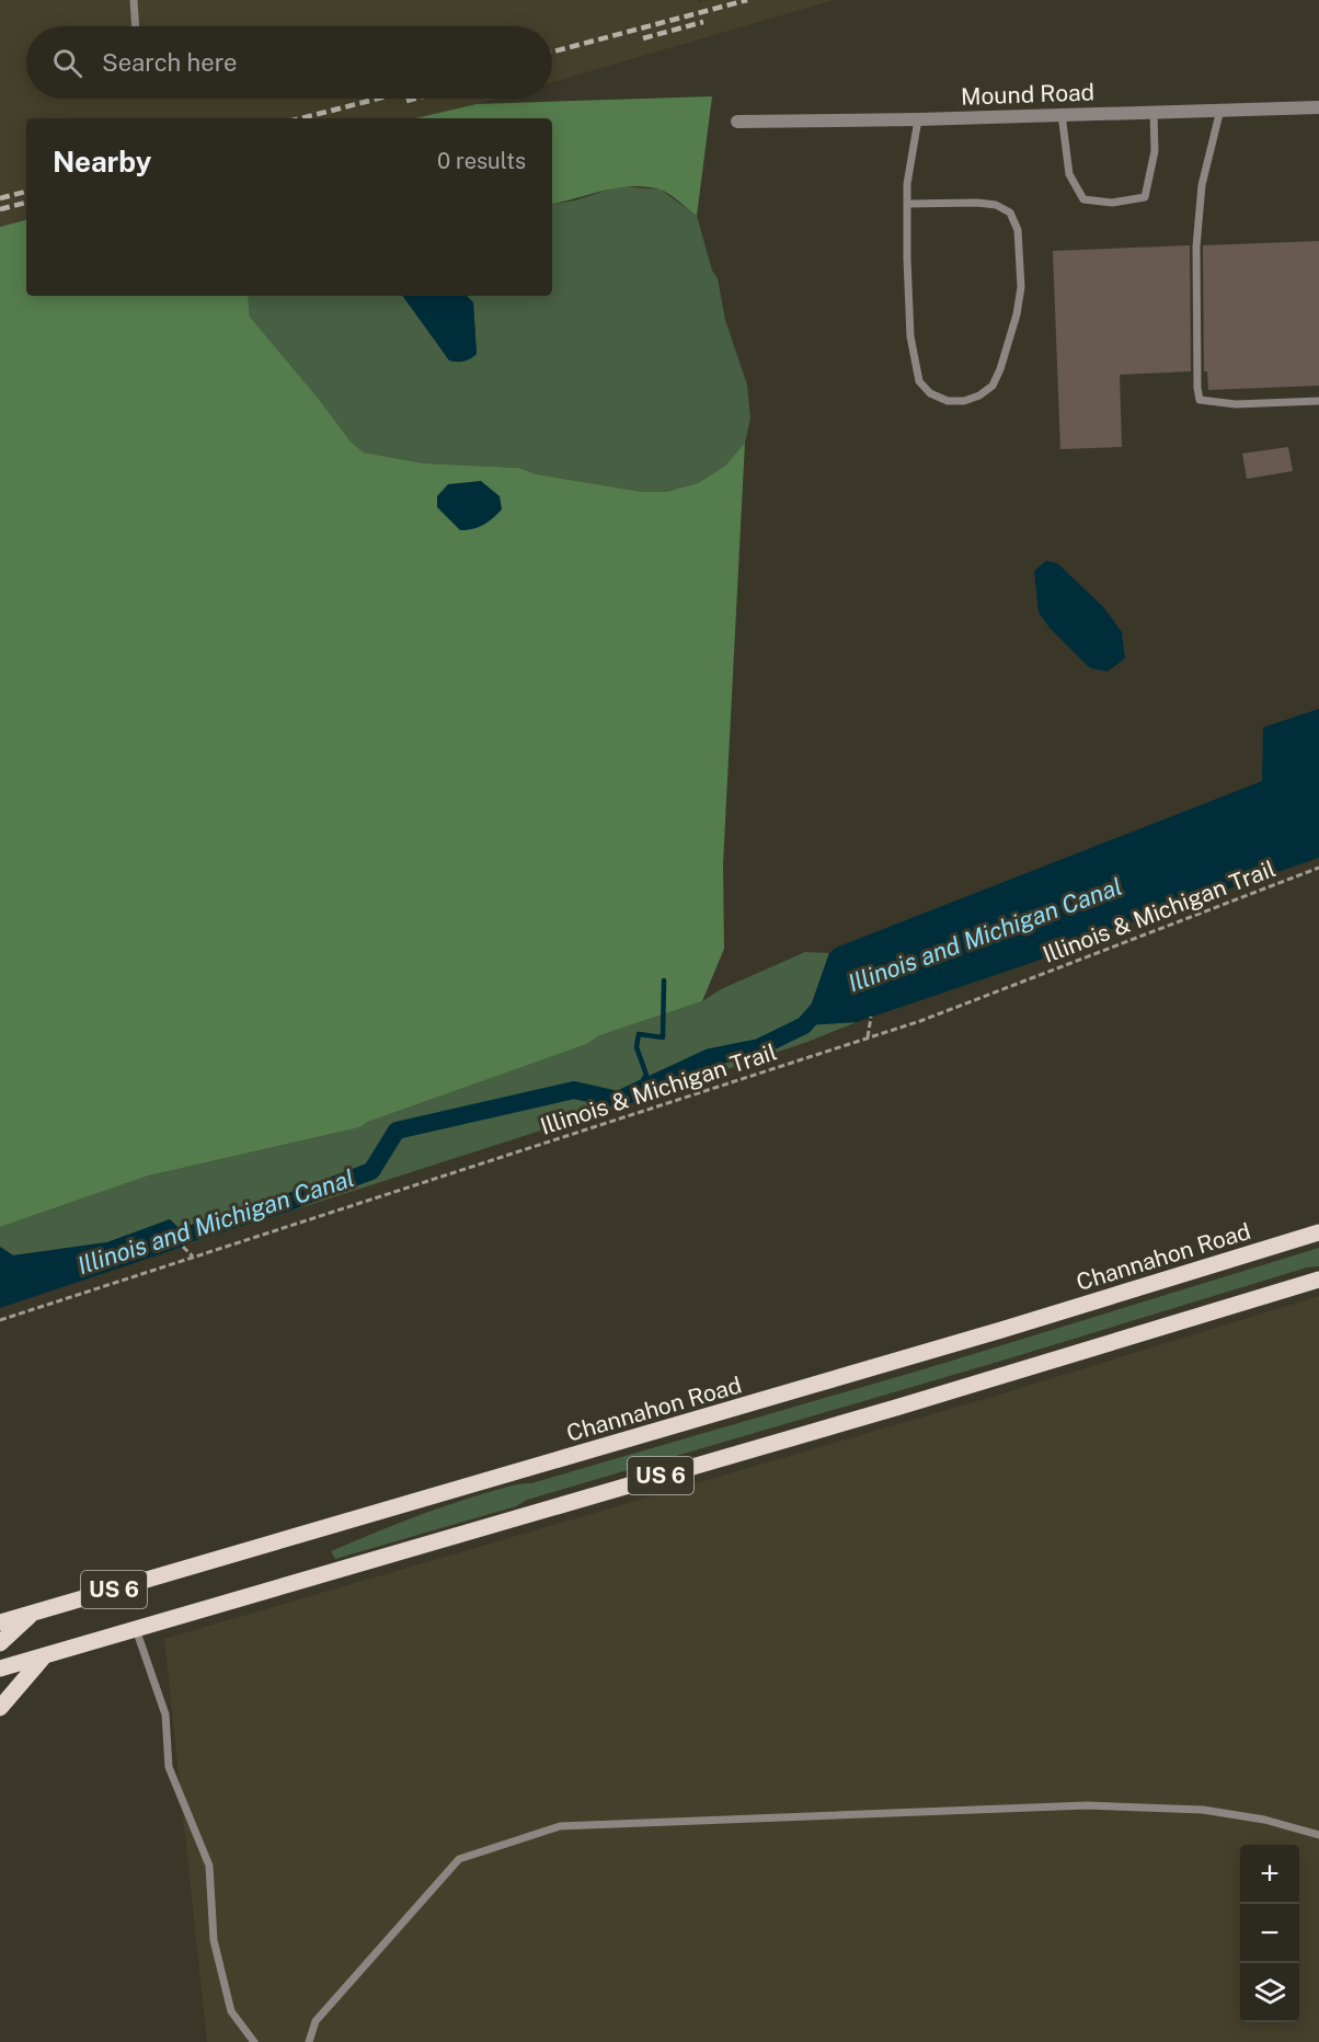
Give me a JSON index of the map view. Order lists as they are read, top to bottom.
{
  "streets": {
    "main road": ["Channahon Road", "US 6"],
    "street": ["Mound Road"],
    "path": ["Illinois & Michigan Trail"]
  },
  "water": ["Illinois and Michigan Canal"],
  "page": {
    "search": "Search here",
    "heading": ["Nearby", "0 results"],
    "map_buttons": ["+", "−"]
  }
}
